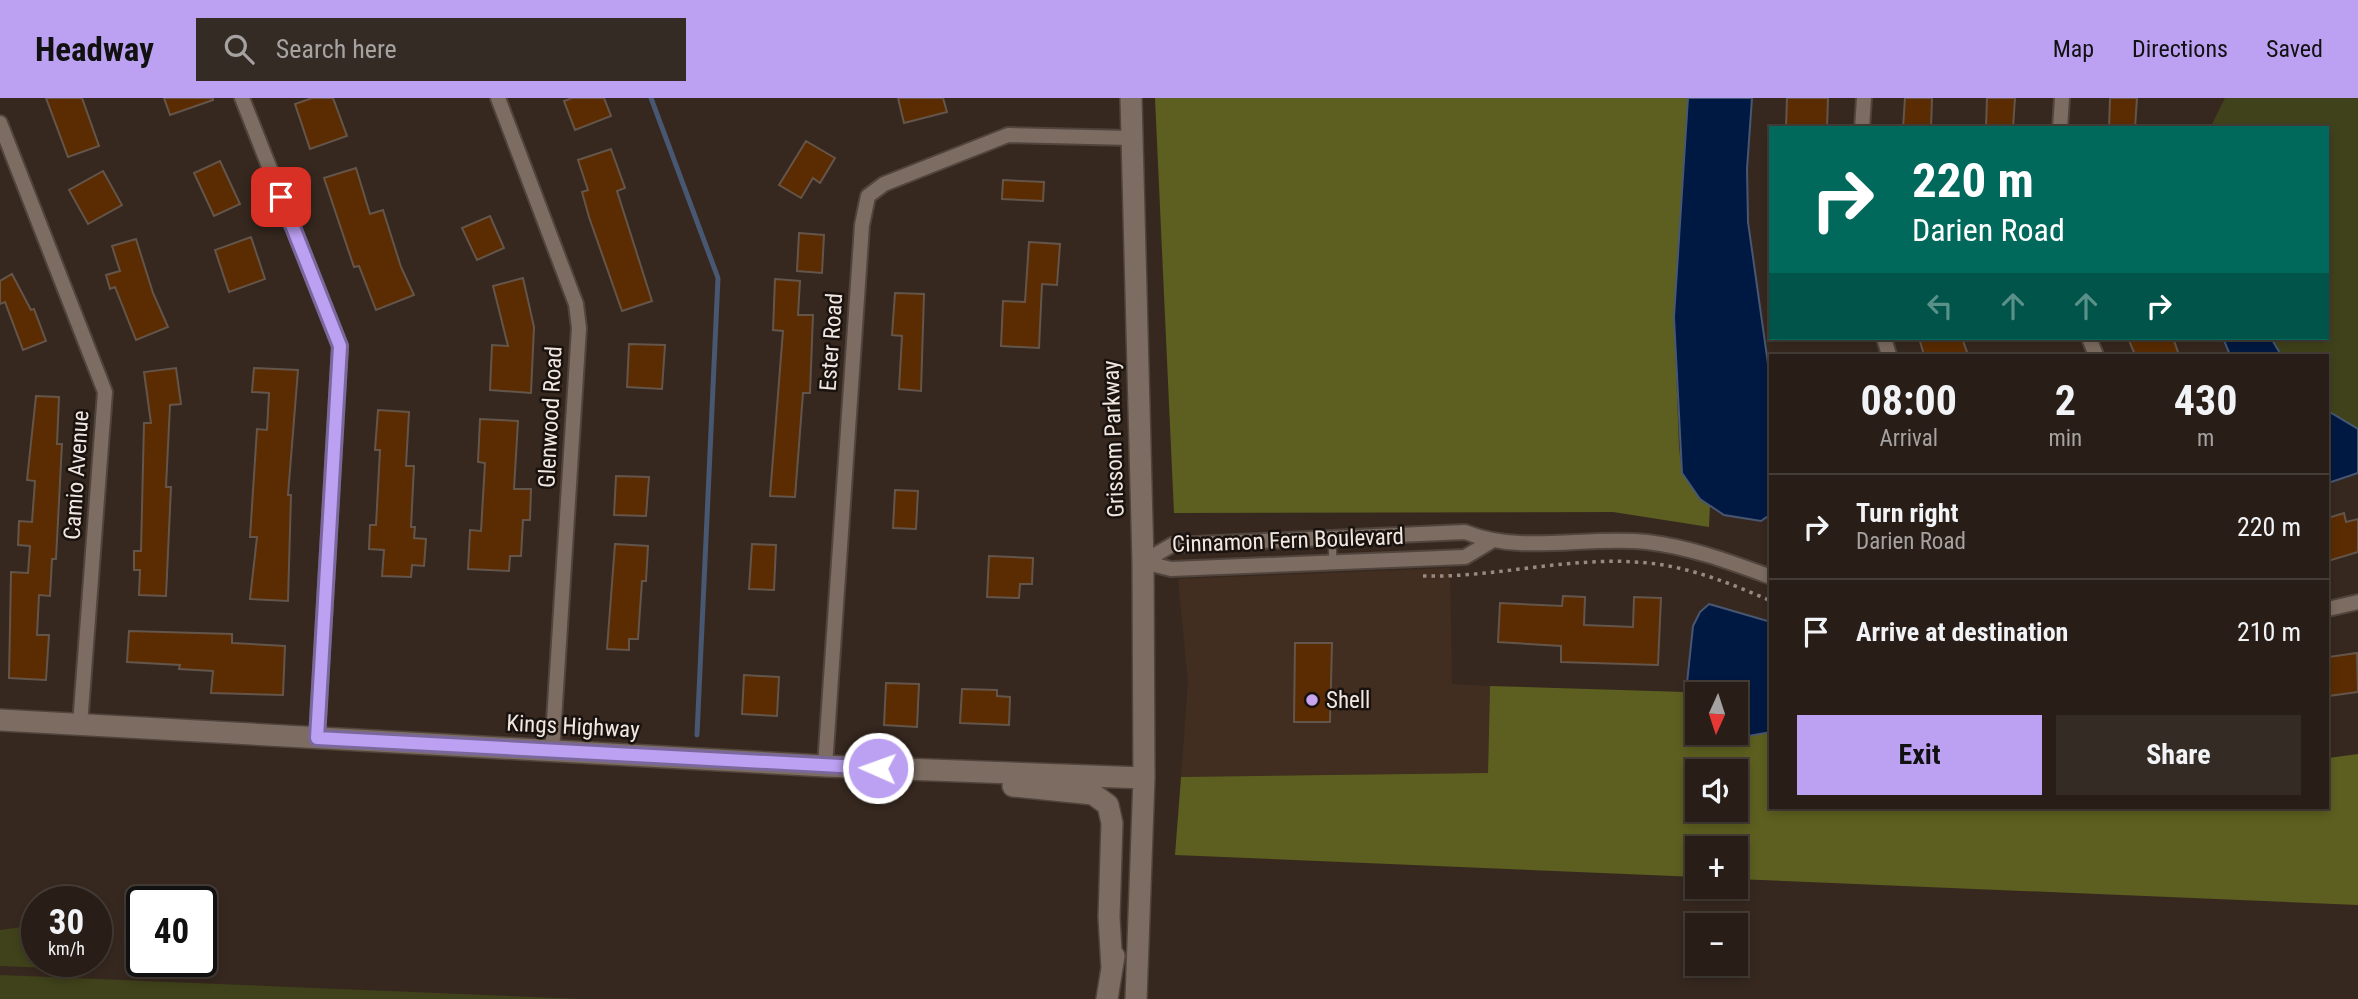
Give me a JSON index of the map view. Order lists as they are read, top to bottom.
{
  "streets": {
    "main road": ["Grissom Parkway", "Kings Highway"],
    "street": [
      "Ester Road",
      "Glenwood Road",
      "Camio Avenue",
      "Cinnamon Fern Boulevard"
    ]
  },
  "crossings": [
    ["Ester Road", "Grissom Parkway"],
    ["Ester Road", "Kings Highway"],
    ["Glenwood Road", "Kings Highway"],
    ["Grissom Parkway", "Cinnamon Fern Boulevard"],
    ["Grissom Parkway", "Kings Highway"],
    ["Camio Avenue", "Kings Highway"]
  ],
  "places": ["Shell"],
  "north": "bottom",
  "page": {
    "header": "Headway",
    "search": "Search here",
    "nav": ["Map", "Directions", "Saved"],
    "turn": ["220 m", "Darien Road"],
    "eta": [
      "08:00",
      "Arrival",
      "2",
      "min",
      "430",
      "m"
    ],
    "list": [
      {
        "name": "Turn right",
        "note": "Darien Road",
        "value": "220 m"
      },
      {
        "name": "Arrive at destination",
        "value": "210 m"
      }
    ],
    "map_buttons": ["+", "−"],
    "buttons": ["Exit", "Share"],
    "speed": "30 km/h",
    "limit": "40"
  }
}
